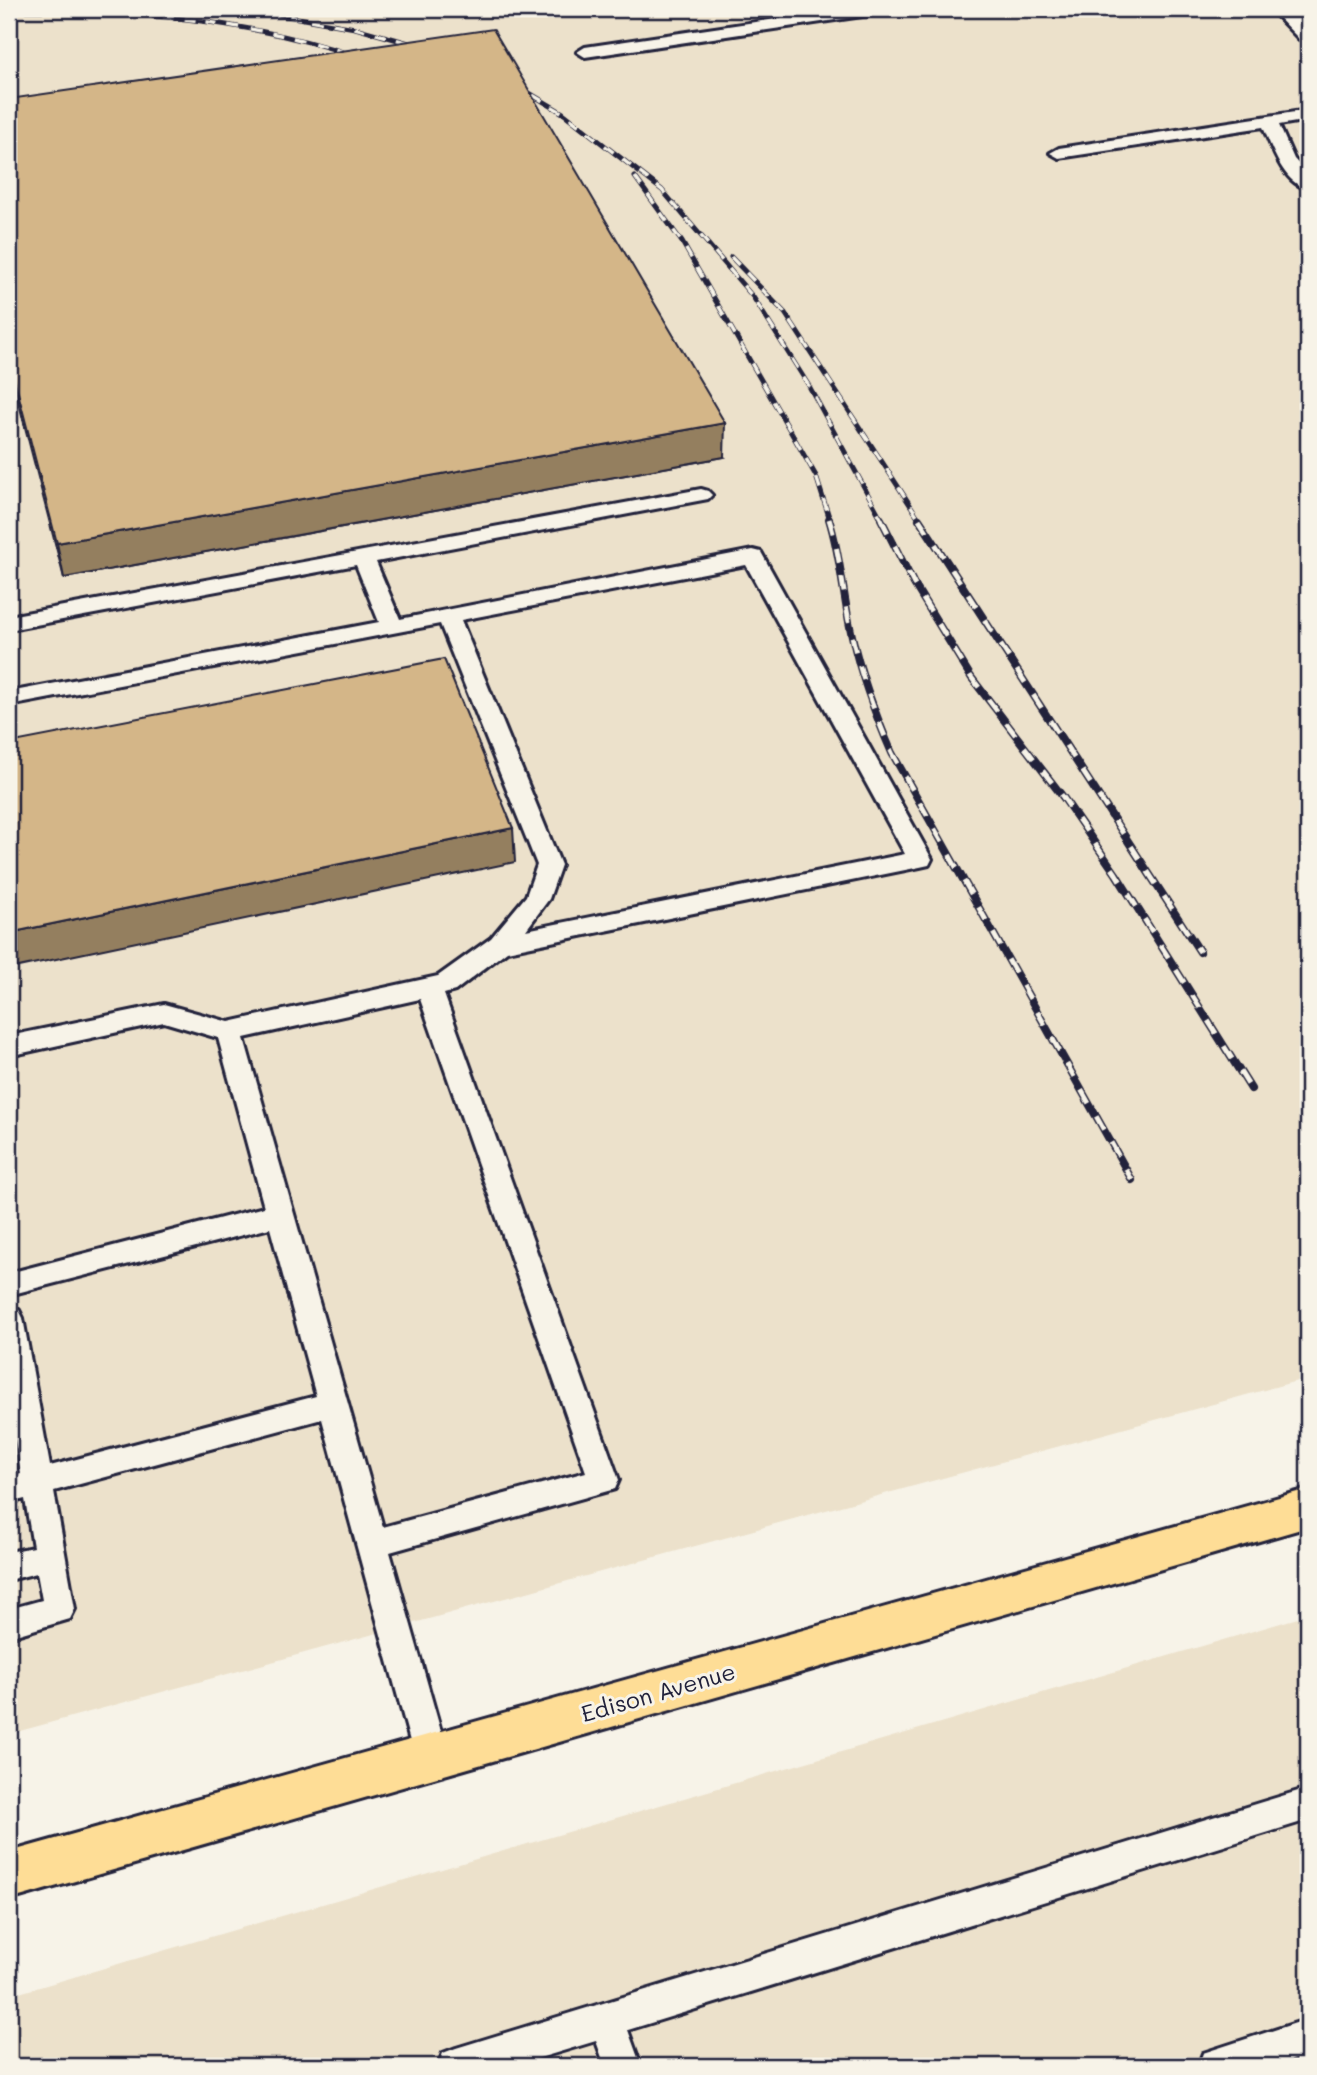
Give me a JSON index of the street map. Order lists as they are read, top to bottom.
{
  "streets": {
    "main road": ["Edison Avenue"]
  }
}
